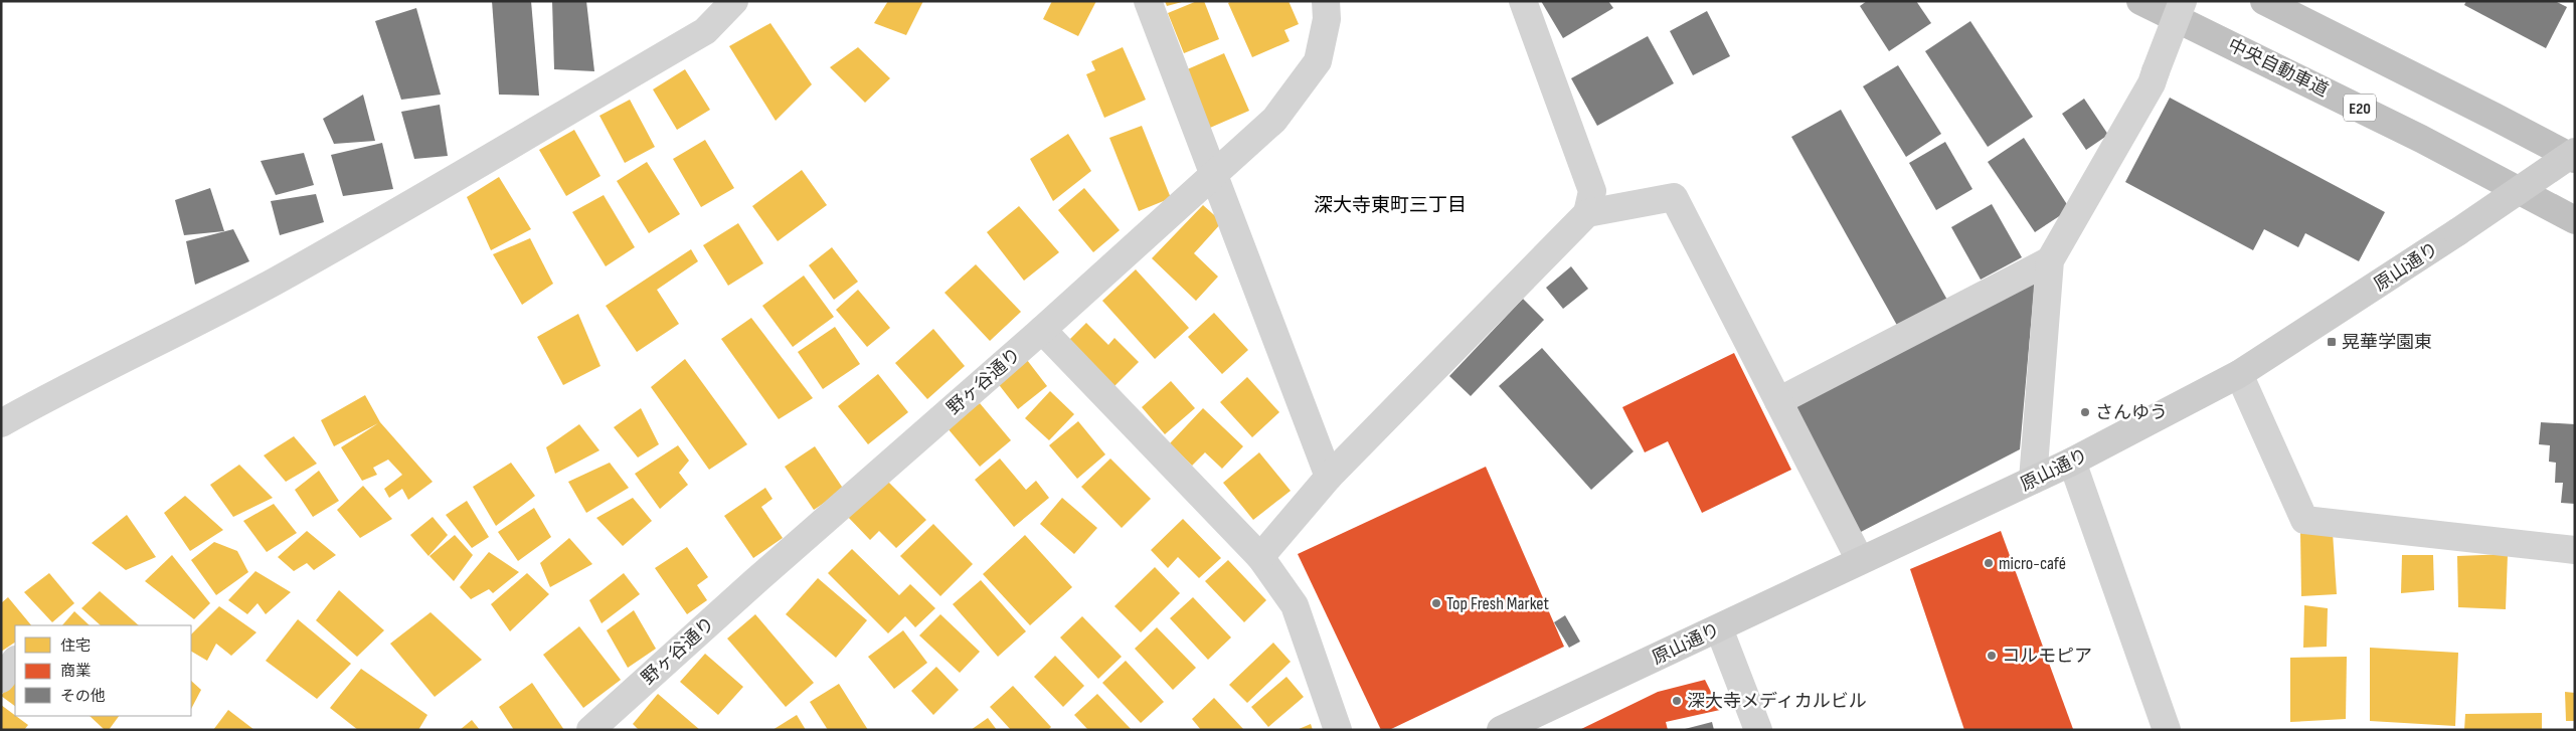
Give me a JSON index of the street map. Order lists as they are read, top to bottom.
{
  "streets": {
    "highway": ["中央自動車道", "E20"],
    "street": ["原山通り", "野ヶ谷通り"]
  },
  "districts": ["深大寺東町三丁目"],
  "places": {
    "transit": ["晃華学園東"],
    "other": [
      "さんゆう",
      "micro-café",
      "Top Fresh Market",
      "コルモピア",
      "深大寺メディカルビル"
    ]
  },
  "legend": ["住宅", "商業", "その他"]
}
